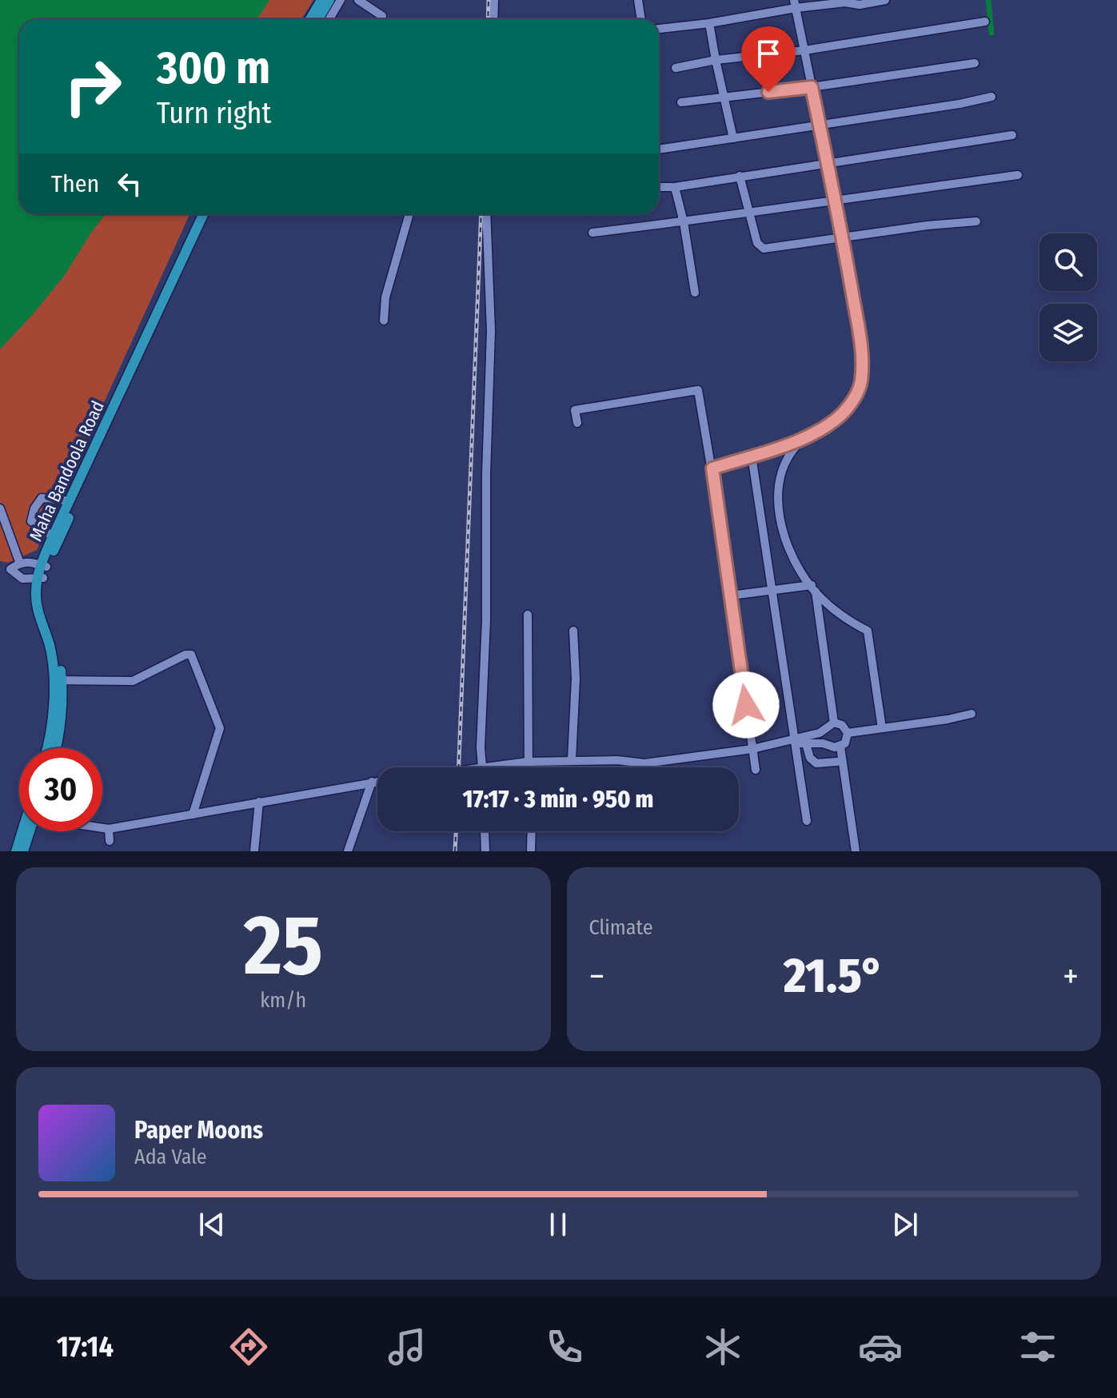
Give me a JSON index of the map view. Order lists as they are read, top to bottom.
{
  "streets": {
    "main road": ["Maha Bandoola Road"]
  },
  "page": {
    "turn": ["300 m", "Turn right"],
    "then": "Then",
    "limit": "30",
    "trip": "17:17 · 3 min · 950 m",
    "tile": [
      ["25", "km/h"],
      "Climate"
    ],
    "heat": ["−", "21.5°", "+"],
    "song": ["Paper Moons", "Ada Vale"],
    "tabs": "17:14"
  }
}
